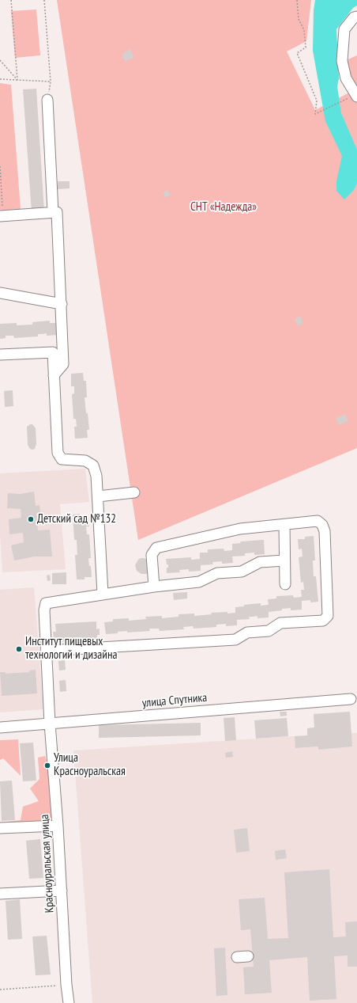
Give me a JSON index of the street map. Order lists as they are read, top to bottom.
{
  "streets": {
    "street": ["улица Спутника", "Красноуральская улица"]
  },
  "crossings": [
    ["улица Спутника", "Красноуральская улица"]
  ],
  "parks": ["СНТ «Надежда»"],
  "places": ["Детский сад №132", "Институт пищевых технологий и дизайна", "Улица Красноуральская"]
}
